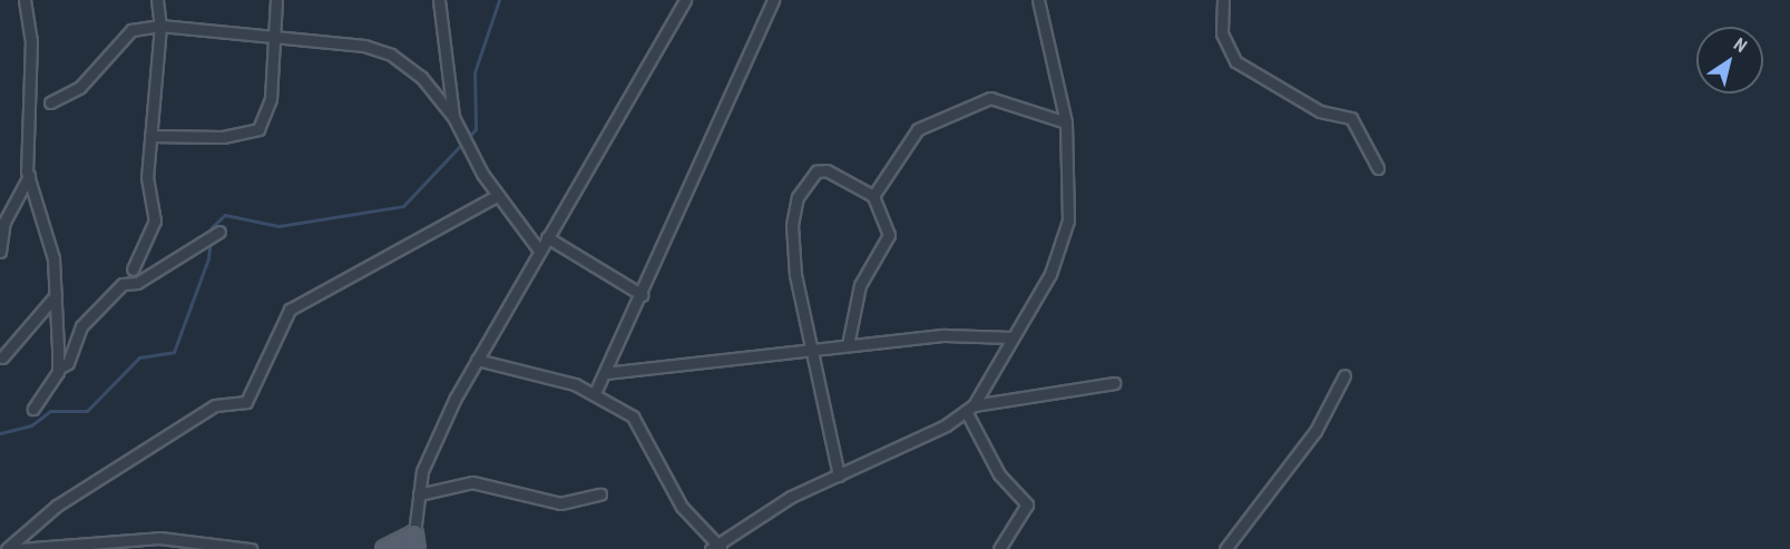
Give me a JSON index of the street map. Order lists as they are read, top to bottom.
{
  "north": "top right"
}
